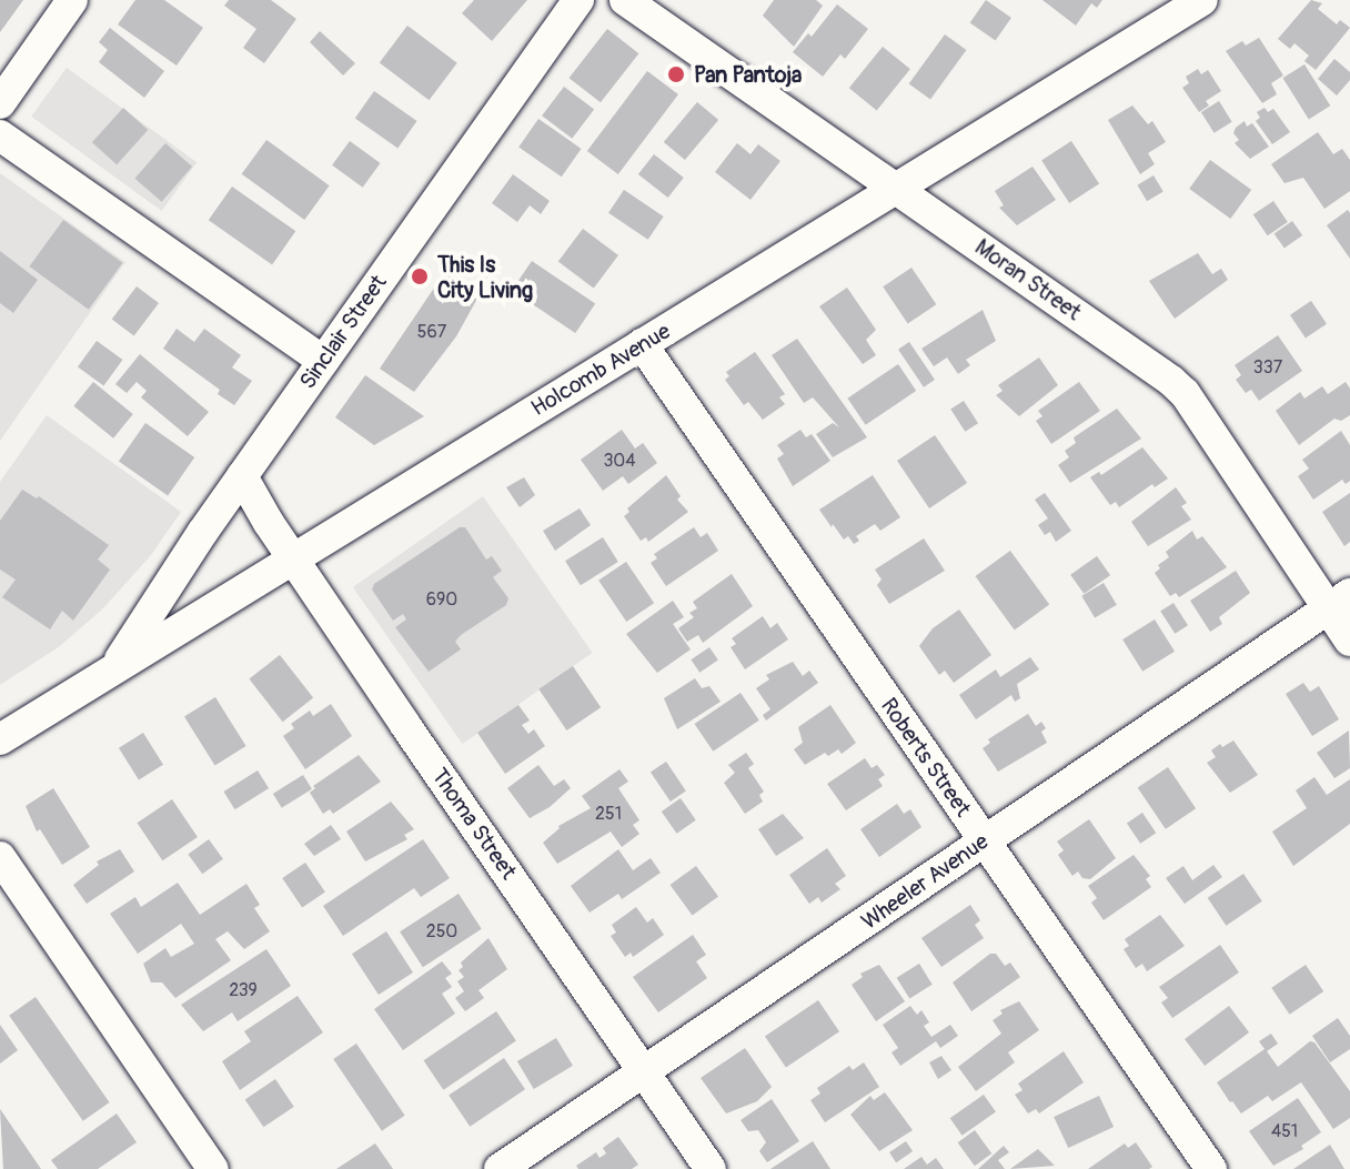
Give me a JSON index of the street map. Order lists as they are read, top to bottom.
{
  "streets": {
    "street": [
      "Moran Street",
      "Sinclair Street",
      "Holcomb Avenue",
      "Roberts Street",
      "Thoma Street",
      "Wheeler Avenue"
    ]
  },
  "crossings": [
    ["Moran Street", "Holcomb Avenue"],
    ["Moran Street", "Wheeler Avenue"],
    ["Sinclair Street", "Holcomb Avenue"],
    ["Sinclair Street", "Thoma Street"],
    ["Holcomb Avenue", "Roberts Street"],
    ["Holcomb Avenue", "Thoma Street"],
    ["Roberts Street", "Wheeler Avenue"],
    ["Thoma Street", "Wheeler Avenue"]
  ],
  "places": ["Pan Pantoja", "This Is City Living"],
  "house_numbers": [
    "567",
    "337",
    "304",
    "690",
    "251",
    "250",
    "239",
    "451"
  ]
}
